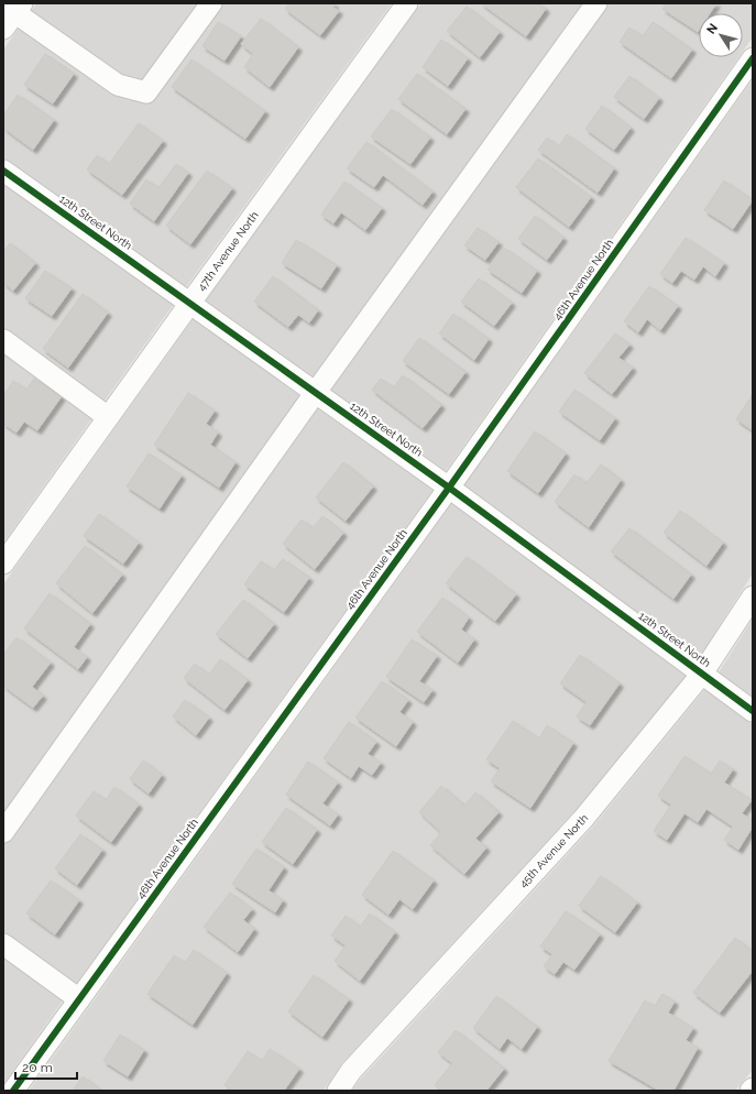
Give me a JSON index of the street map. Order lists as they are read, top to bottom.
{
  "streets": {
    "street": [
      "12th Street North",
      "47th Avenue North",
      "46th Avenue North",
      "45th Avenue North"
    ]
  },
  "crossings": [
    ["12th Street North", "47th Avenue North"],
    ["12th Street North", "46th Avenue North"],
    ["12th Street North", "45th Avenue North"]
  ],
  "scale_bar": "20 m",
  "north": "top left"
}
